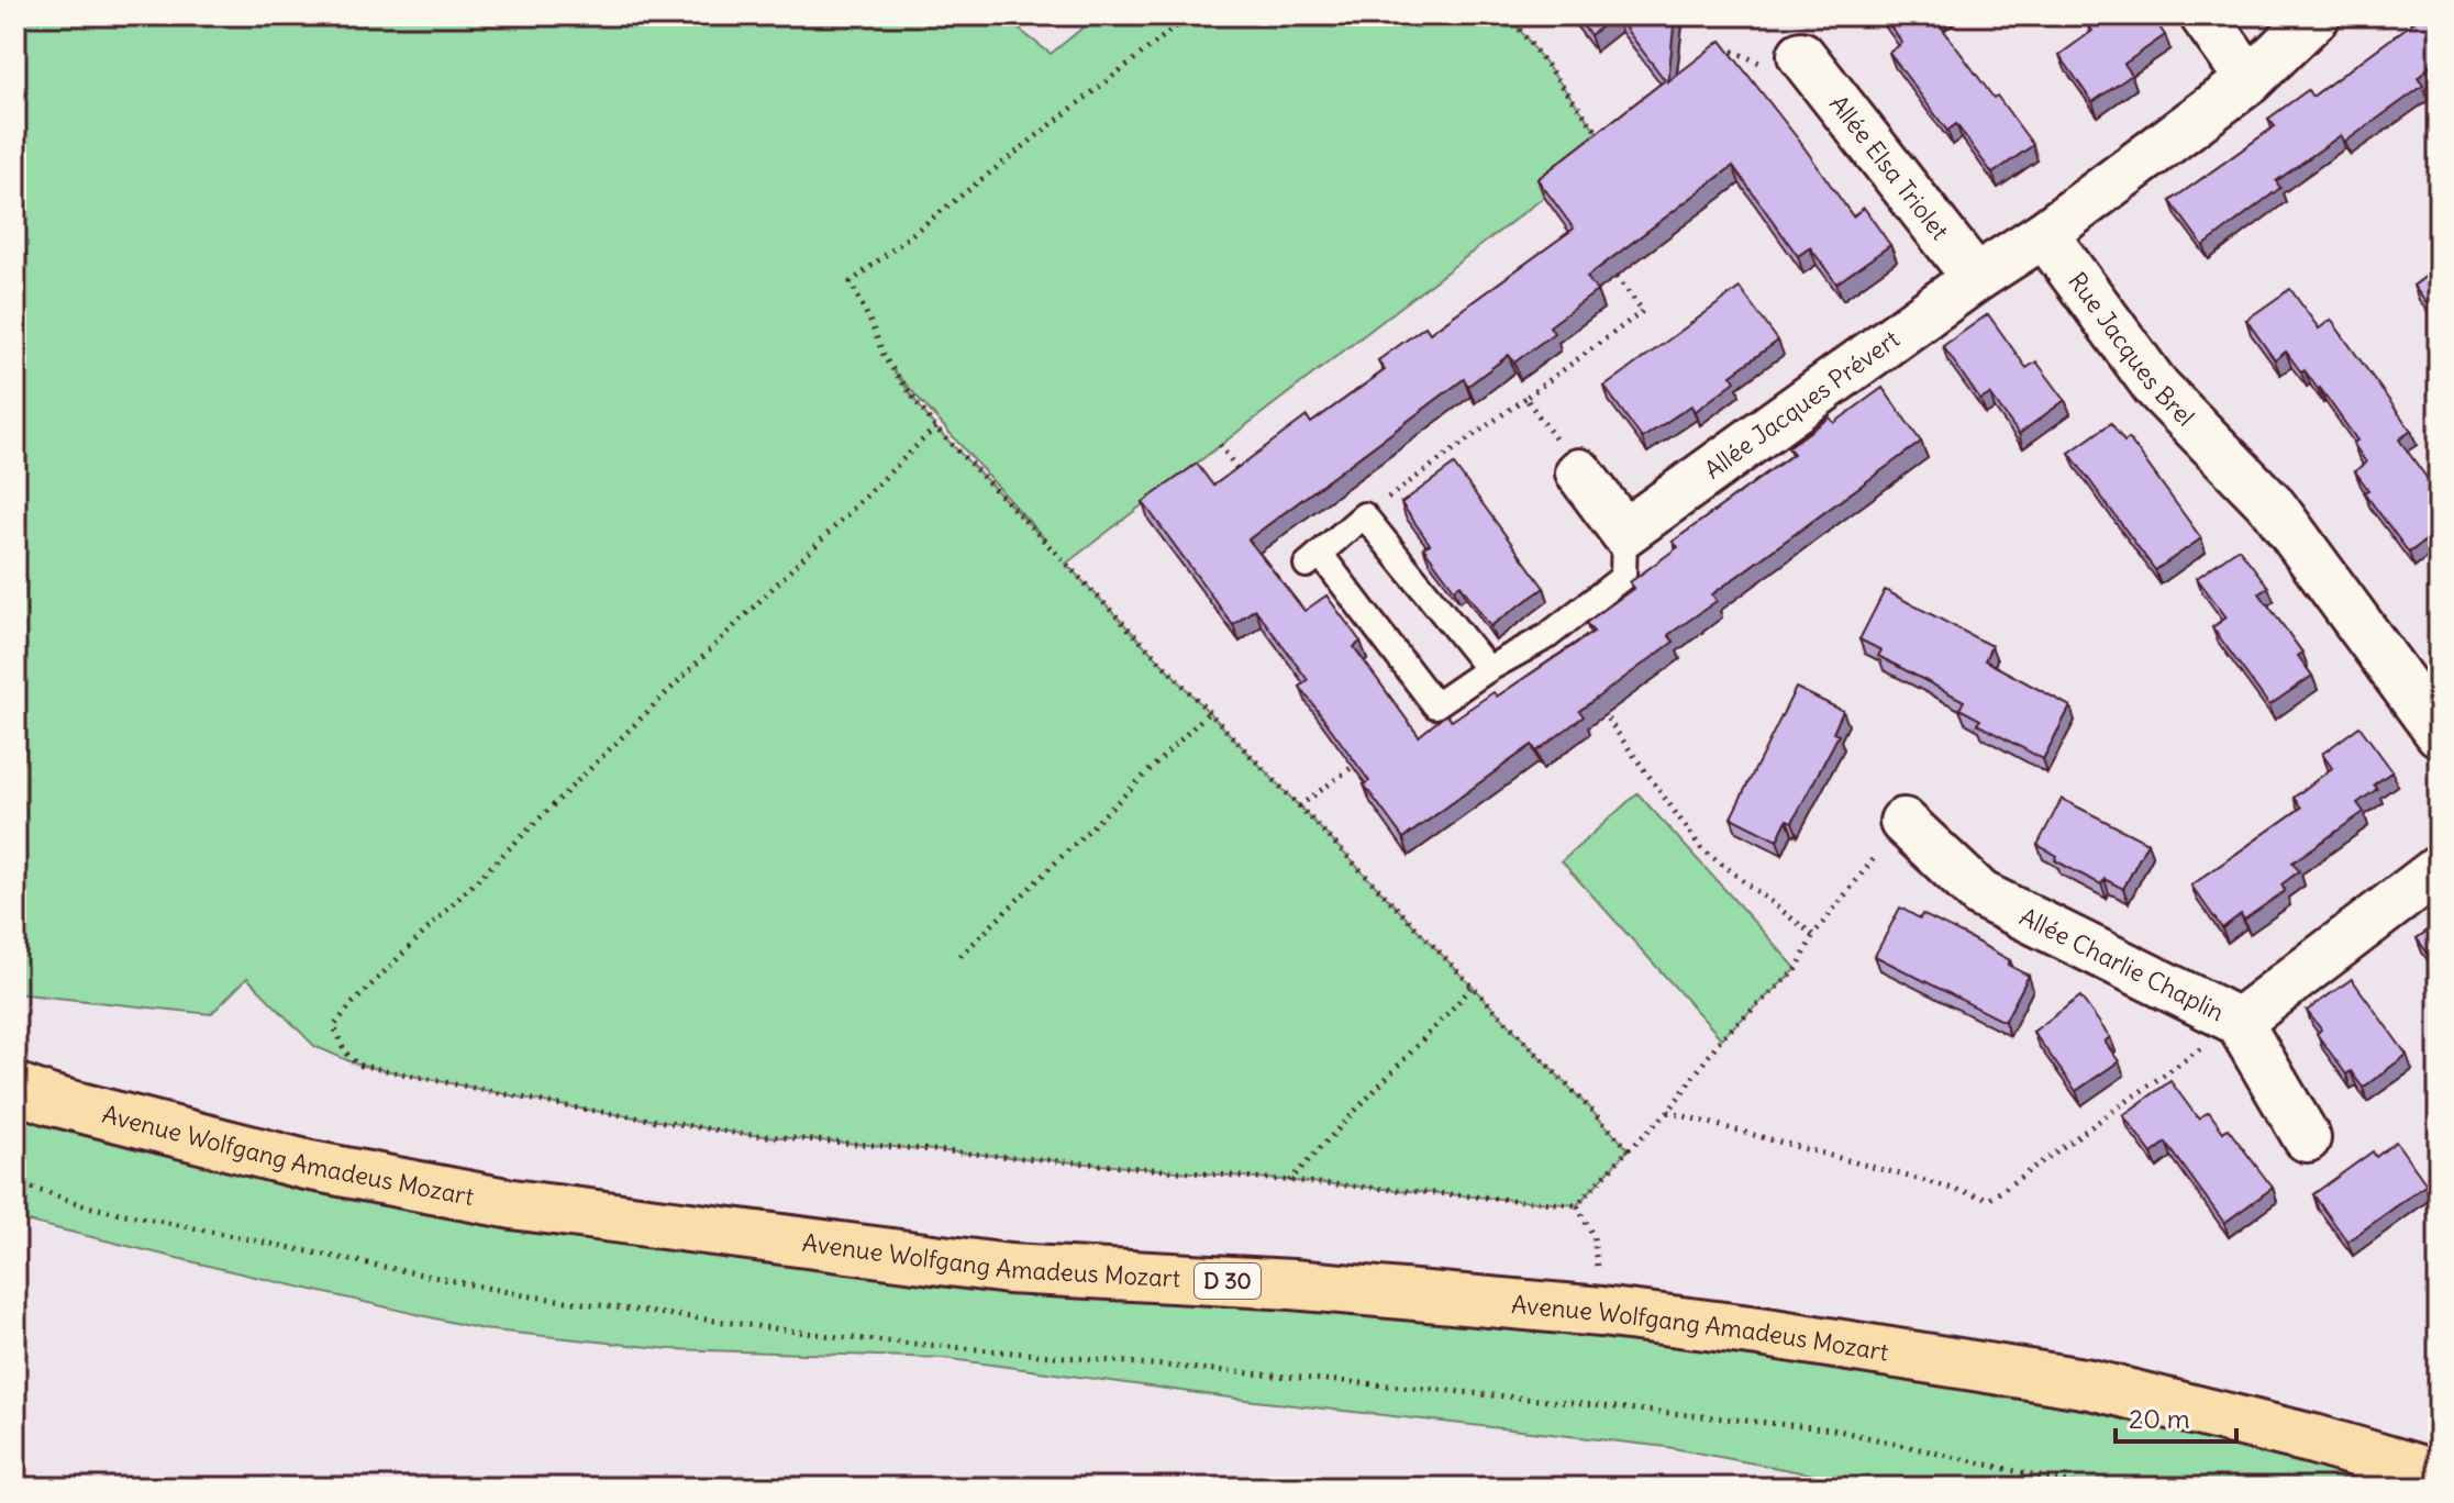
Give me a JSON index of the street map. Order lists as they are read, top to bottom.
{
  "streets": {
    "main road": ["Avenue Wolfgang Amadeus Mozart", "D 30"],
    "street": [
      "Allée Elsa Triolet",
      "Rue Jacques Brel",
      "Allée Jacques Prévert",
      "Allée Charlie Chaplin"
    ]
  },
  "crossings": [
    ["Allée Elsa Triolet", "Allée Jacques Prévert"],
    ["Rue Jacques Brel", "Allée Jacques Prévert"]
  ],
  "scale_bar": "20 m"
}
